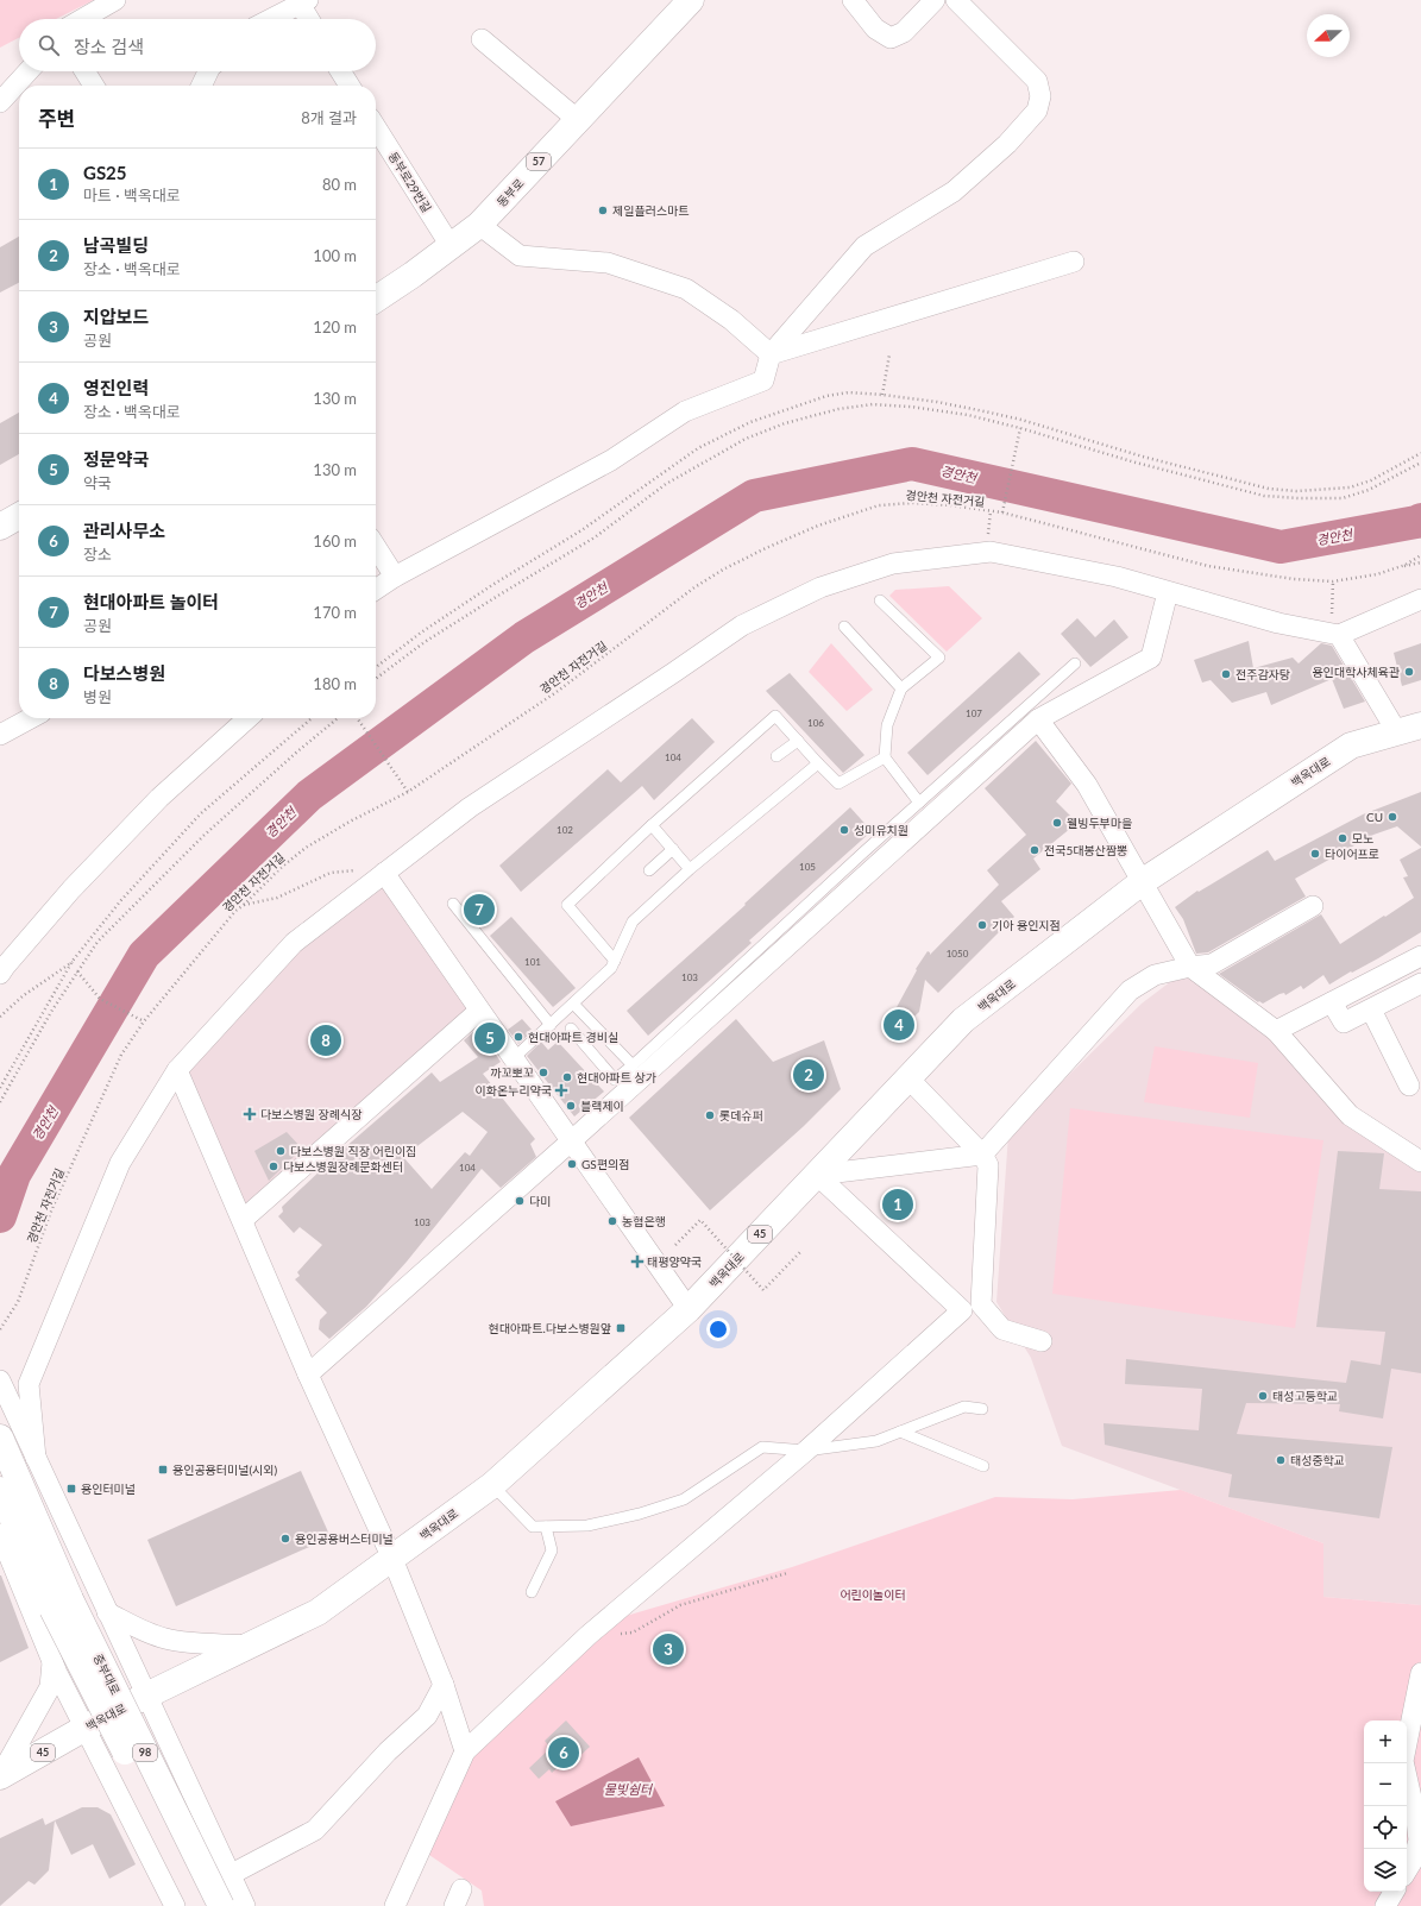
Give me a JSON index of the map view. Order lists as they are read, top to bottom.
{
  "streets": {
    "main road": [
      "57",
      "동부로",
      "백옥대로",
      "45",
      "중부대로",
      "98"
    ],
    "street": ["동부로29번길"],
    "path": ["경안천 자전거길"]
  },
  "crossings": [
    ["동부로29번길", "동부로"]
  ],
  "water": ["경안천", "물빛쉼터"],
  "parks": ["어린이놀이터"],
  "places": {
    "other": [
      "제일플러스마트",
      "용인대학사체육관",
      "전주감자탕",
      "CU",
      "웰빙두부마을",
      "성미유치원",
      "모노",
      "전국5대봉산짬뽕",
      "타이어프로",
      "기아 용인지점",
      "현대아파트 경비실",
      "까꼬뽀꼬",
      "현대아파트 상가",
      "블랙제이",
      "롯데슈퍼",
      "다보스병원 직장 어린이집",
      "GS편의점",
      "다보스병원장례문화센터",
      "다미",
      "농협은행",
      "태성고등학교",
      "태성중학교",
      "용인공용버스터미널"
    ],
    "health": ["이화온누리약국", "다보스병원 장례식장", "태평양약국"],
    "transit": ["현대아파트.다보스병원앞", "용인공용터미널(시외)", "용인터미널"]
  },
  "house_numbers": [
    "107",
    "106",
    "104",
    "102",
    "105",
    "1050",
    "101",
    "103",
    "104",
    "103"
  ],
  "north": "left",
  "page": {
    "search": "장소 검색",
    "heading": ["주변", "8개 결과"],
    "list": [
      {
        "mark": "1",
        "name": "GS25",
        "note": "마트 · 백옥대로",
        "value": "80 m"
      },
      {
        "mark": "2",
        "name": "남곡빌딩",
        "note": "장소 · 백옥대로",
        "value": "100 m"
      },
      {
        "mark": "3",
        "name": "지압보드",
        "note": "공원",
        "value": "120 m"
      },
      {
        "mark": "4",
        "name": "영진인력",
        "note": "장소 · 백옥대로",
        "value": "130 m"
      },
      {
        "mark": "5",
        "name": "정문약국",
        "note": "약국",
        "value": "130 m"
      },
      {
        "mark": "6",
        "name": "관리사무소",
        "note": "장소",
        "value": "160 m"
      },
      {
        "mark": "7",
        "name": "현대아파트 놀이터",
        "note": "공원",
        "value": "170 m"
      },
      {
        "mark": "8",
        "name": "다보스병원",
        "note": "병원",
        "value": "180 m"
      }
    ],
    "pins": [
      "7",
      "4",
      "5",
      "8",
      "2",
      "1",
      "3",
      "6"
    ],
    "map_buttons": ["+", "−"]
  }
}
